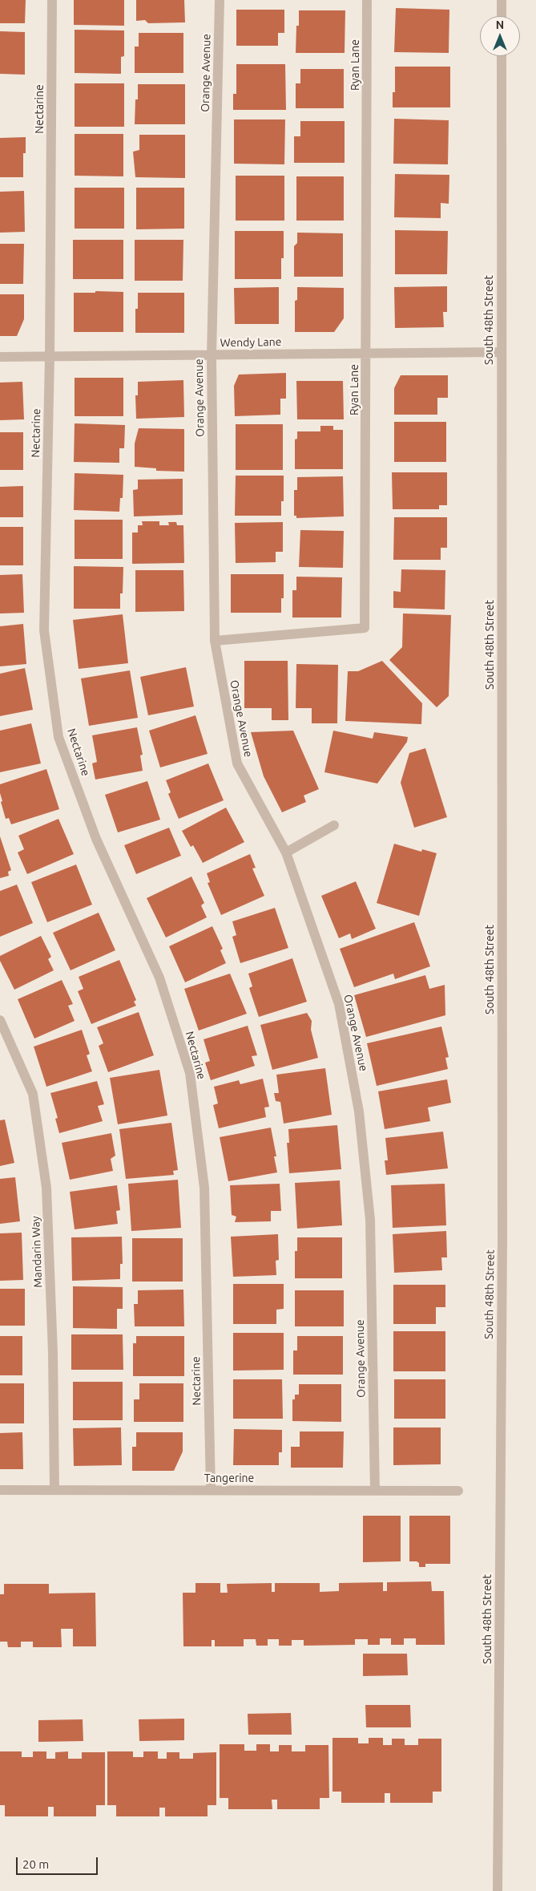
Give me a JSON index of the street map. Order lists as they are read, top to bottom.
{
  "streets": {
    "street": [
      "Ryan Lane",
      "Orange Avenue",
      "Nectarine",
      "South 48th Street",
      "Wendy Lane",
      "Mandarin Way",
      "Tangerine"
    ]
  },
  "crossings": [
    ["Ryan Lane", "Orange Avenue"],
    ["Ryan Lane", "Wendy Lane"],
    ["Orange Avenue", "Wendy Lane"],
    ["Orange Avenue", "Tangerine"],
    ["Nectarine", "Wendy Lane"],
    ["Nectarine", "Tangerine"],
    ["South 48th Street", "Wendy Lane"],
    ["Mandarin Way", "Tangerine"]
  ],
  "scale_bar": "20 m",
  "north": "top"
}
